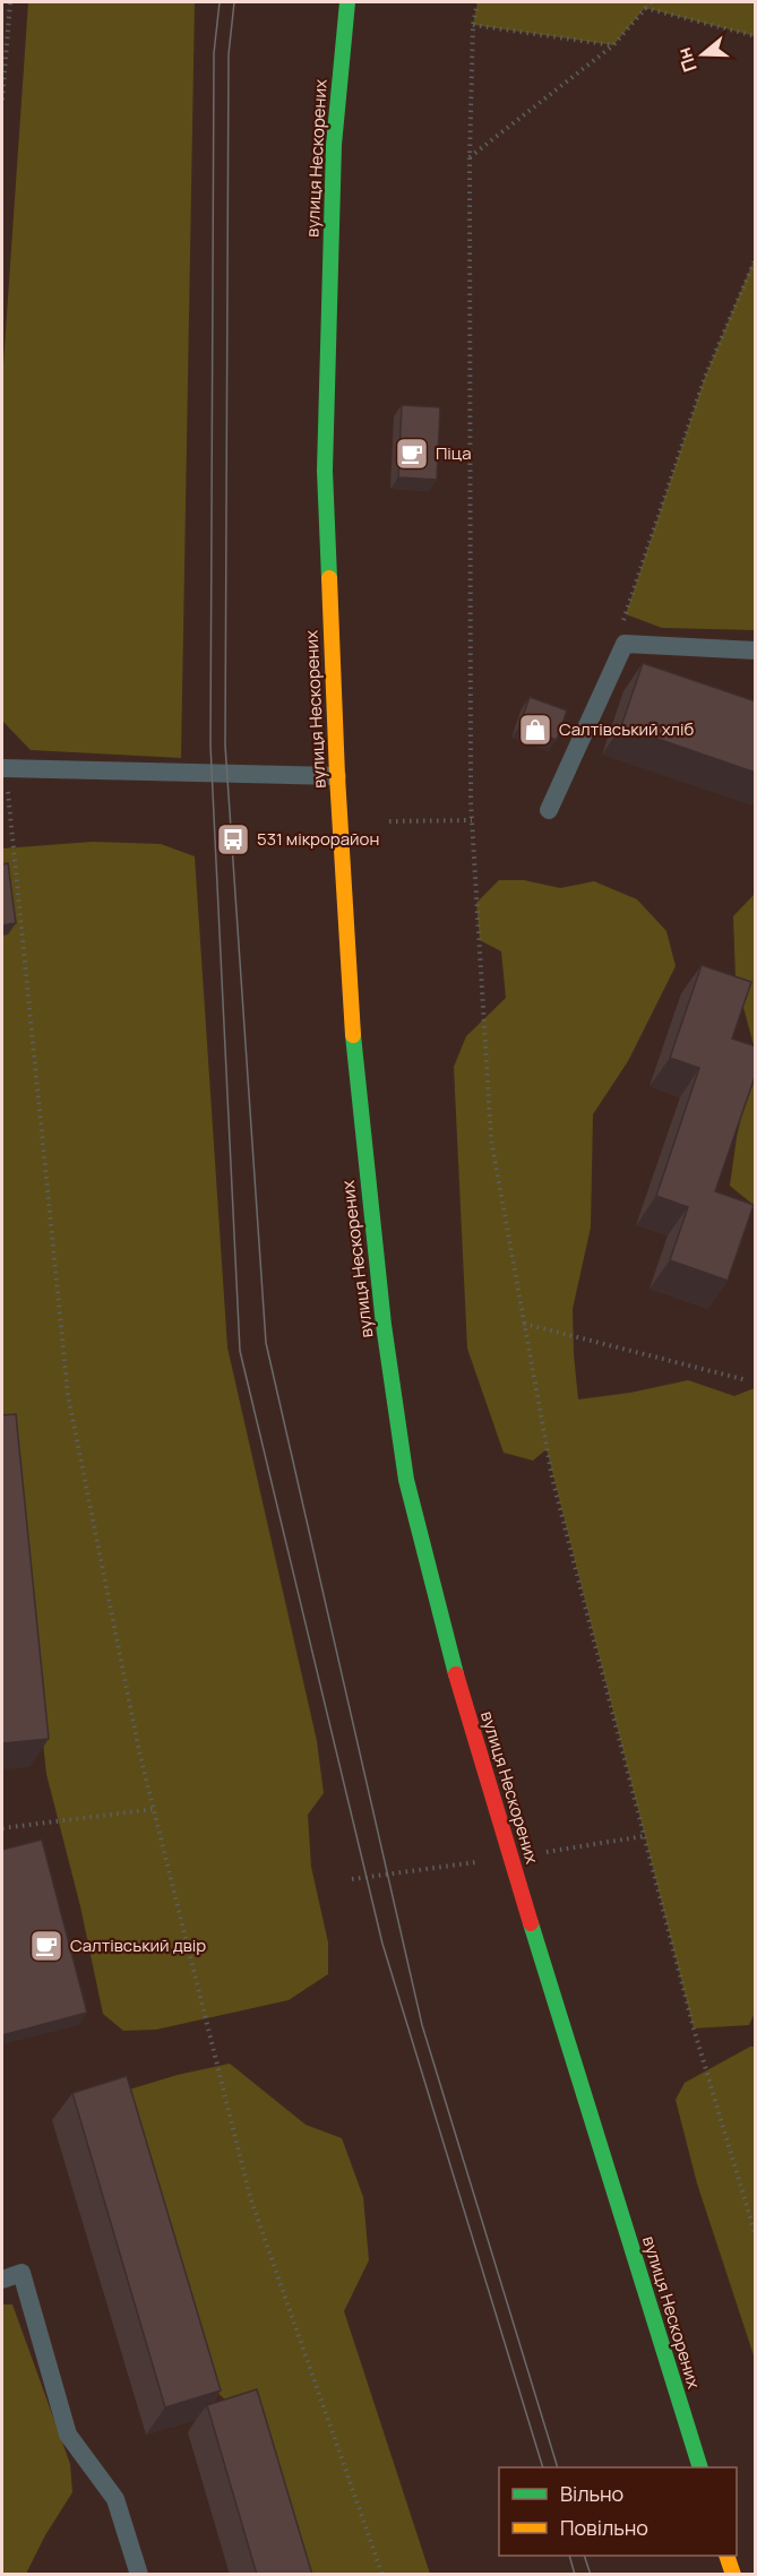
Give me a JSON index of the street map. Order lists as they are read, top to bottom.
{
  "streets": {
    "main road": ["вулиця Нескорених"]
  },
  "places": {
    "cafe": ["Піца", "Салтівський двір"],
    "shop": ["Салтівський хліб"],
    "bus stop": ["531 мікрорайон"]
  },
  "legend": ["Вільно", "Повільно"],
  "north": "left"
}
